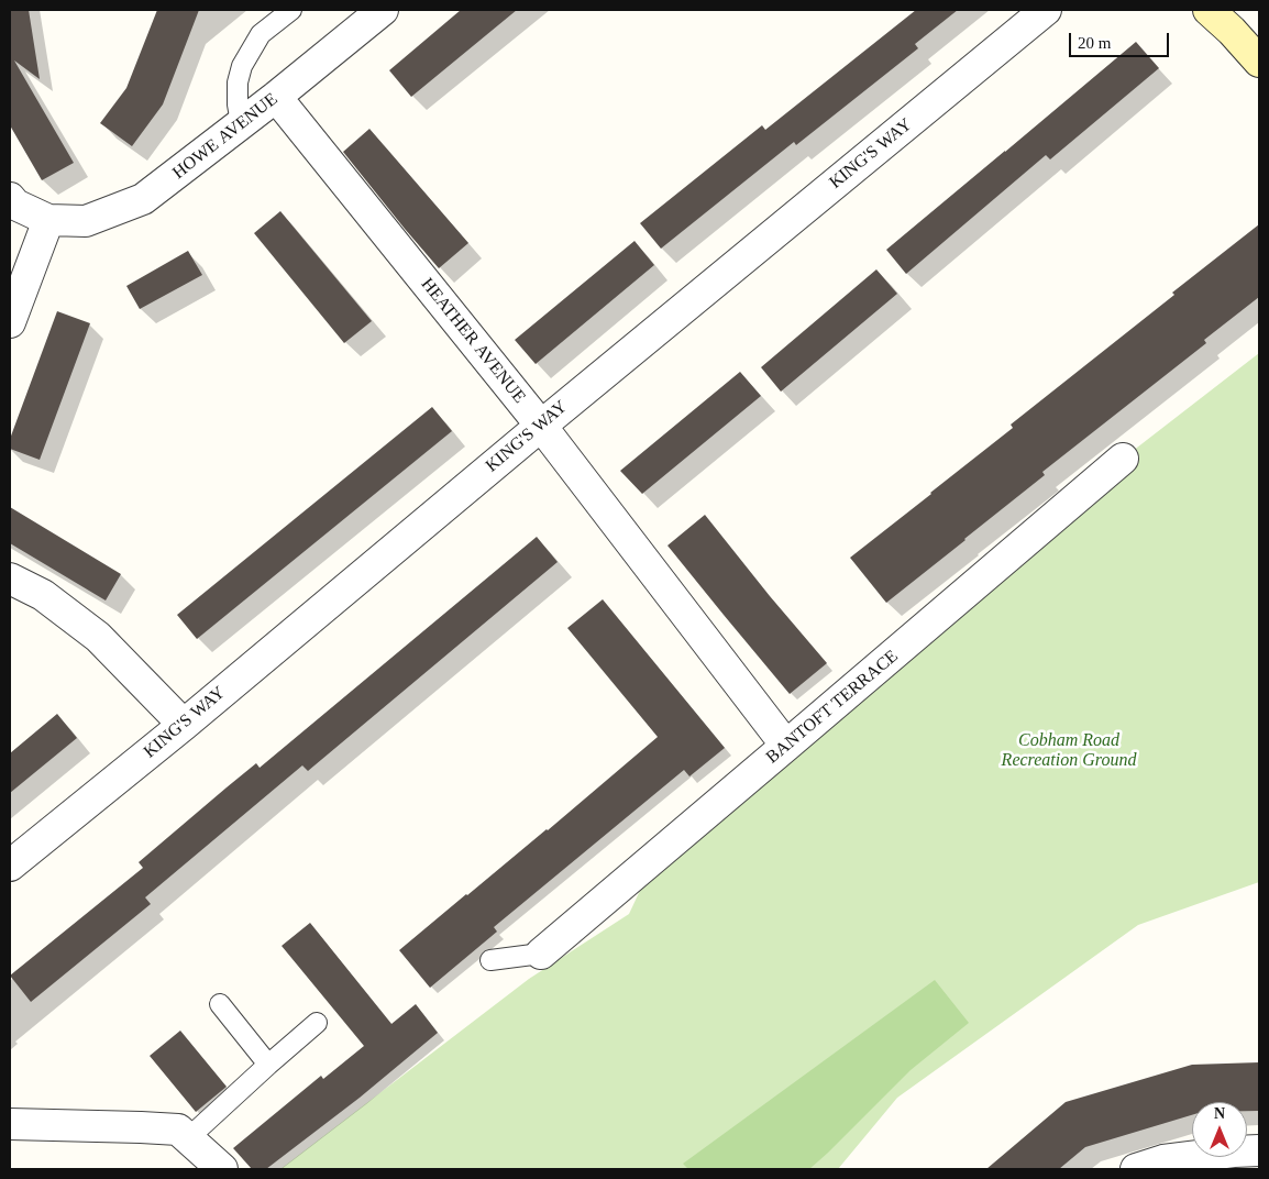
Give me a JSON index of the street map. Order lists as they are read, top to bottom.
{
  "streets": {
    "street": [
      "HOWE AVENUE",
      "KING'S WAY",
      "HEATHER AVENUE",
      "BANTOFT TERRACE"
    ]
  },
  "crossings": [
    ["HOWE AVENUE", "HEATHER AVENUE"],
    ["KING'S WAY", "HEATHER AVENUE"],
    ["HEATHER AVENUE", "BANTOFT TERRACE"]
  ],
  "parks": ["Cobham Road Recreation Ground"],
  "scale_bar": "20 m",
  "north": "top"
}
